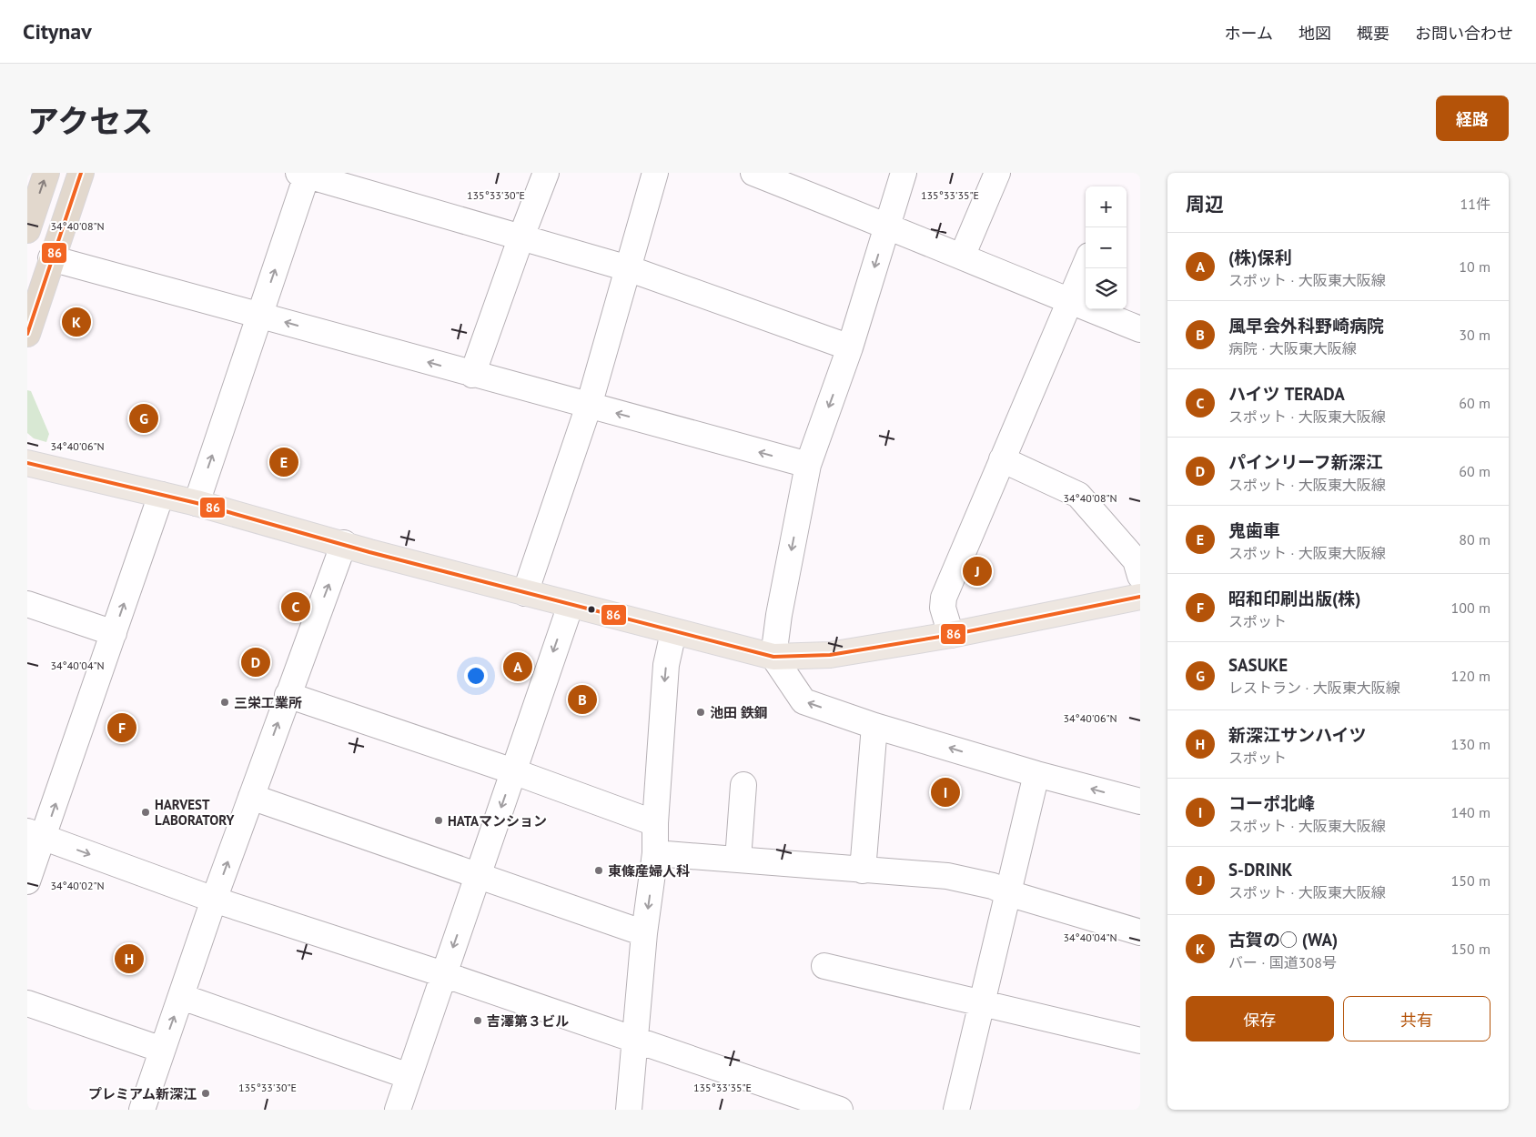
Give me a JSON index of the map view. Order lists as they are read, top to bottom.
{
  "places": [
    "三栄工業所",
    "池田 鉄鋼",
    "HARVEST LABORATORY",
    "HATAマンション",
    "東條産婦人科",
    "吉澤第３ビル",
    "プレミアム新深江"
  ],
  "lines": ["transit line 86"],
  "page": {
    "header": "Citynav",
    "nav": [
      "ホーム",
      "地図",
      "概要",
      "お問い合わせ"
    ],
    "title": "アクセス",
    "buttons": [
      "経路",
      ["保存", "共有"]
    ],
    "heading": ["周辺", "11件"],
    "map_buttons": ["+", "−"],
    "list": [
      {
        "mark": "A",
        "name": "(株)保利",
        "note": "スポット · 大阪東大阪線",
        "value": "10 m"
      },
      {
        "mark": "B",
        "name": "風早会外科野崎病院",
        "note": "病院 · 大阪東大阪線",
        "value": "30 m"
      },
      {
        "mark": "C",
        "name": "ハイツ TERADA",
        "note": "スポット · 大阪東大阪線",
        "value": "60 m"
      },
      {
        "mark": "D",
        "name": "パインリーフ新深江",
        "note": "スポット · 大阪東大阪線",
        "value": "60 m"
      },
      {
        "mark": "E",
        "name": "鬼歯車",
        "note": "スポット · 大阪東大阪線",
        "value": "80 m"
      },
      {
        "mark": "F",
        "name": "昭和印刷出版(株)",
        "note": "スポット",
        "value": "100 m"
      },
      {
        "mark": "G",
        "name": "SASUKE",
        "note": "レストラン · 大阪東大阪線",
        "value": "120 m"
      },
      {
        "mark": "H",
        "name": "新深江サンハイツ",
        "note": "スポット",
        "value": "130 m"
      },
      {
        "mark": "I",
        "name": "コーポ北峰",
        "note": "スポット · 大阪東大阪線",
        "value": "140 m"
      },
      {
        "mark": "J",
        "name": "S-DRINK",
        "note": "スポット · 大阪東大阪線",
        "value": "150 m"
      },
      {
        "mark": "K",
        "name": "古賀の◯ (WA)",
        "note": "バー · 国道308号",
        "value": "150 m"
      }
    ],
    "pins": [
      "K",
      "G",
      "E",
      "J",
      "C",
      "D",
      "A",
      "B",
      "F",
      "I",
      "H"
    ]
  },
  "coordinates": [
    "135°33'30\"E",
    "135°33'35\"E",
    "34°40'08\"N",
    "34°40'06\"N",
    "34°40'04\"N",
    "34°40'02\"N"
  ]
}
